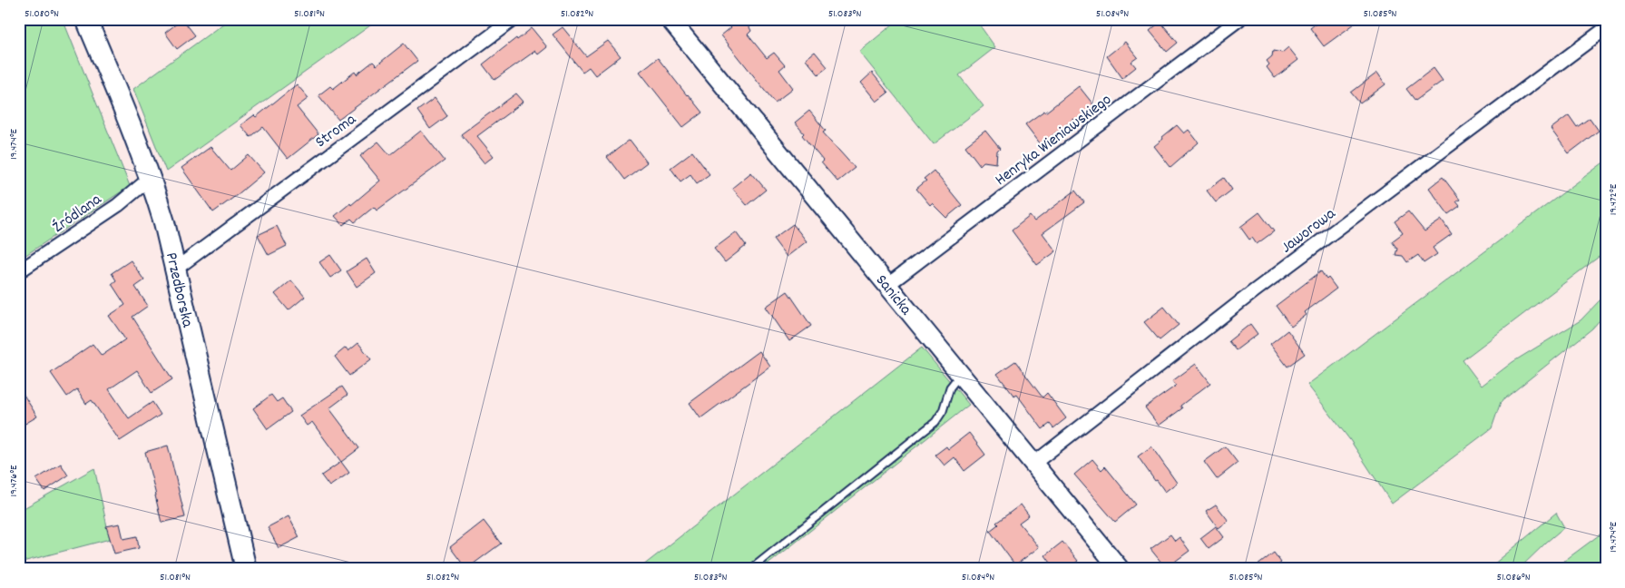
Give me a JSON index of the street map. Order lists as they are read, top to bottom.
{
  "streets": {
    "main road": ["Przedborska"],
    "street": [
      "Stroma",
      "Henryka Wieniawskiego",
      "Źródlana",
      "Jaworowa",
      "Sanicka"
    ]
  },
  "crossings": [
    ["Stroma", "Przedborska"],
    ["Henryka Wieniawskiego", "Sanicka"],
    ["Źródlana", "Przedborska"],
    ["Jaworowa", "Sanicka"]
  ],
  "coordinates": [
    "51.080°N",
    "51.081°N",
    "51.082°N",
    "51.083°N",
    "51.084°N",
    "51.085°N",
    "19.474°E",
    "19.472°E",
    "19.476°E",
    "51.086°N"
  ]
}
